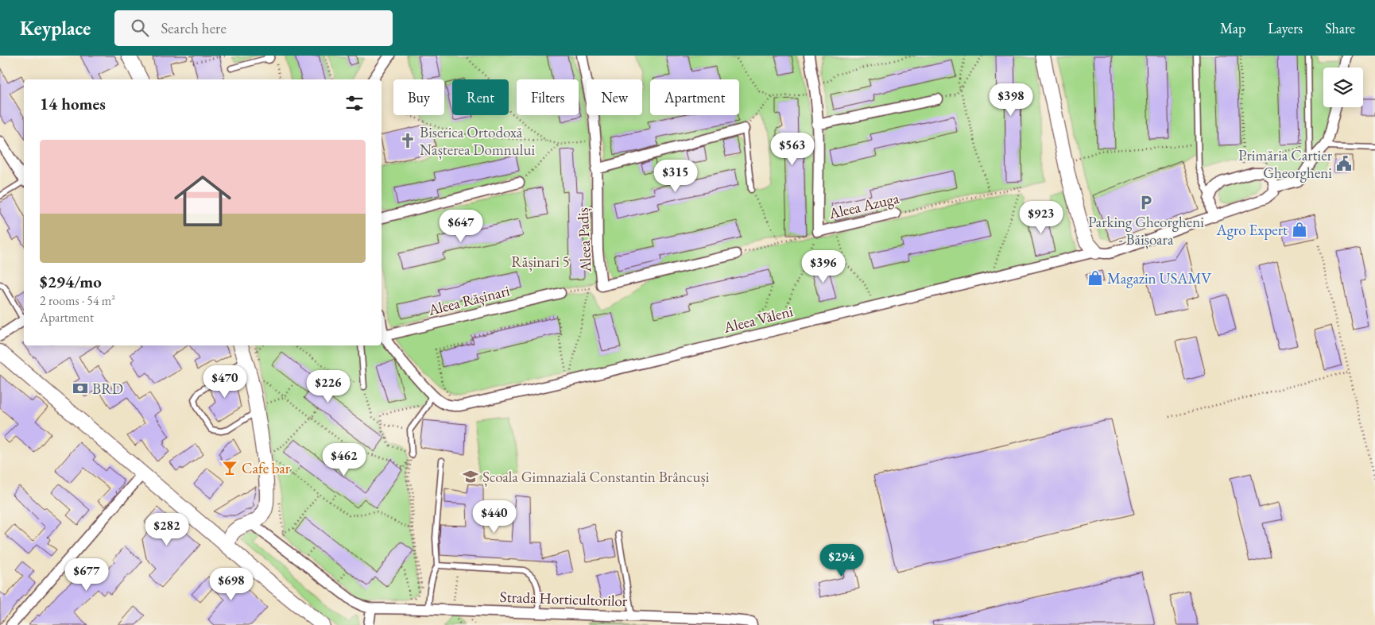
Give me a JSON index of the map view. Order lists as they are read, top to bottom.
{
  "streets": {
    "street": [
      "Aleea Azuga",
      "Aleea Padiș",
      "Aleea Rășinari",
      "Aleea Văleni",
      "Strada Horticultorilor"
    ]
  },
  "crossings": [
    ["Aleea Azuga", "Aleea Văleni"]
  ],
  "parks": ["Rășinari 5"],
  "places": {
    "church": ["Biserica Ortodoxă Nașterea Domnului"],
    "public building": ["Primăria Cartier Gheorgheni"],
    "parking": ["Parking Gheorgheni - Băișoara"],
    "shop": ["Agro Expert", "Magazin USAMV"],
    "bank": ["BRD"],
    "bar": ["Cafe bar"],
    "school or university": ["Școala Gimnazială Constantin Brâncuși"]
  },
  "page": {
    "header": "Keyplace",
    "search": "Search here",
    "nav": ["Map", "Layers", "Share"],
    "chip": [
      "Buy",
      "Rent",
      "Filters",
      "New",
      "Apartment"
    ],
    "heading": "14 homes",
    "price": [
      "$398",
      "$563",
      "$315",
      "$923",
      "$647",
      "$396",
      "$470",
      "$226",
      "$462",
      "$440",
      "$282",
      "$294",
      "$677",
      "$698"
    ],
    "list": [
      {
        "name": "$294/mo",
        "note": "2 rooms · 54 m² · Apartment"
      }
    ]
  }
}
